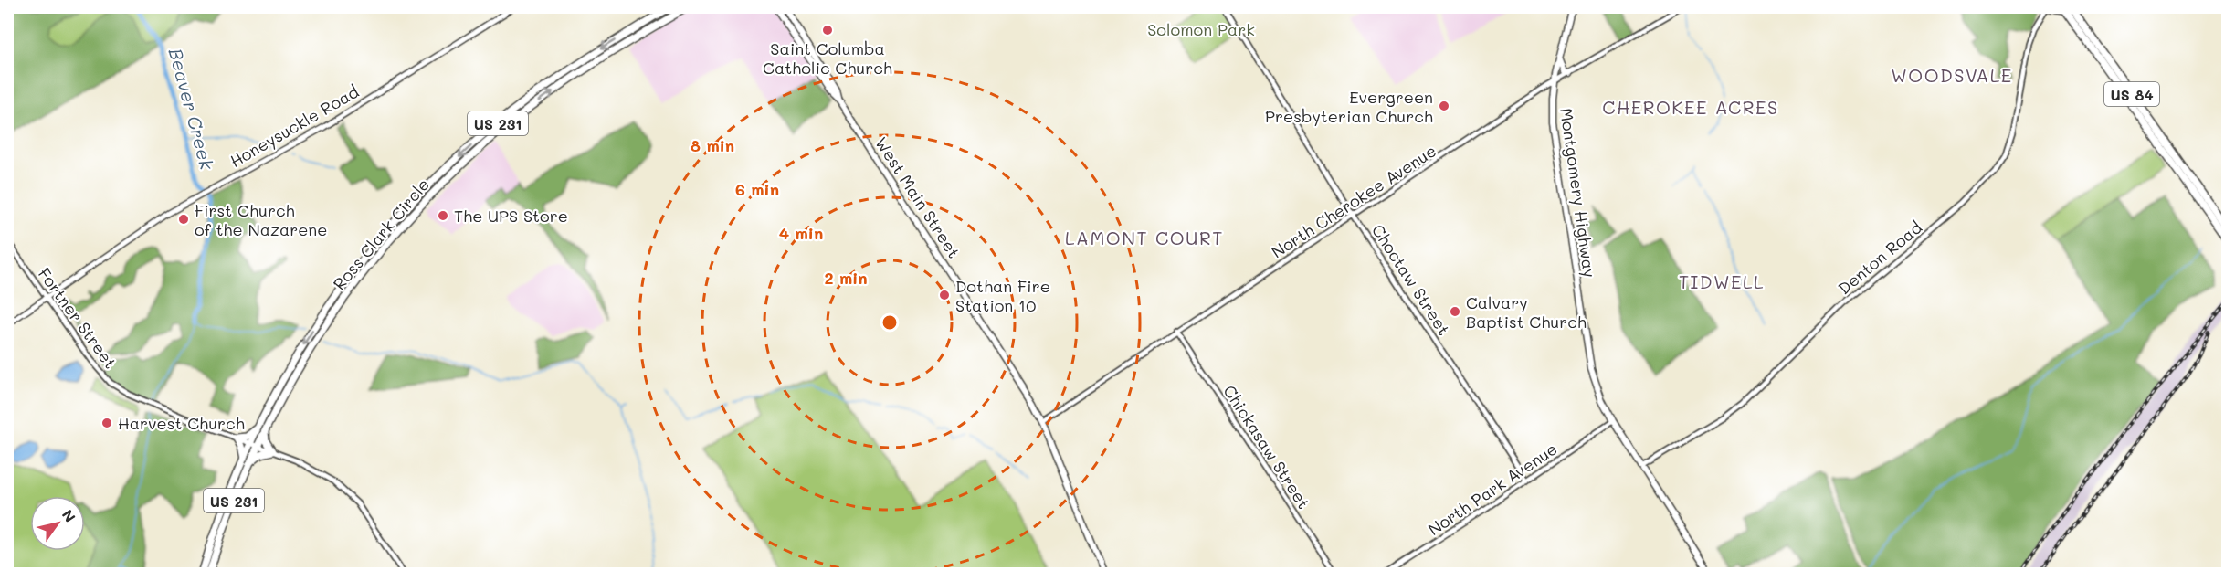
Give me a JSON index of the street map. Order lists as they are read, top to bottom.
{
  "streets": {
    "highway": ["US 84", "US 231", "Ross Clark Circle"],
    "main road": ["Honeysuckle Road", "Montgomery Highway", "West Main Street"],
    "street": [
      "North Cherokee Avenue",
      "Denton Road",
      "Choctaw Street",
      "Fortner Street",
      "Chickasaw Street",
      "North Park Avenue"
    ]
  },
  "crossings": [
    ["Honeysuckle Road", "Fortner Street"],
    ["Montgomery Highway", "North Cherokee Avenue"],
    ["Montgomery Highway", "Denton Road"],
    ["Montgomery Highway", "North Park Avenue"],
    ["West Main Street", "North Cherokee Avenue"],
    ["North Cherokee Avenue", "Choctaw Street"],
    ["North Cherokee Avenue", "Chickasaw Street"],
    ["Ross Clark Circle", "Fortner Street"],
    ["Choctaw Street", "North Park Avenue"]
  ],
  "districts": [
    "WOODSVALE",
    "CHEROKEE ACRES",
    "LAMONT COURT",
    "TIDWELL"
  ],
  "water": ["Beaver Creek"],
  "parks": ["Solomon Park"],
  "places": [
    "Saint Columba Catholic Church",
    "Evergreen Presbyterian Church",
    "The UPS Store",
    "First Church of the Nazarene",
    "Dothan Fire Station 10",
    "Calvary Baptist Church",
    "Harvest Church"
  ],
  "north": "top right",
  "rings": [
    "8 min",
    "6 min",
    "4 min",
    "2 min"
  ]
}
